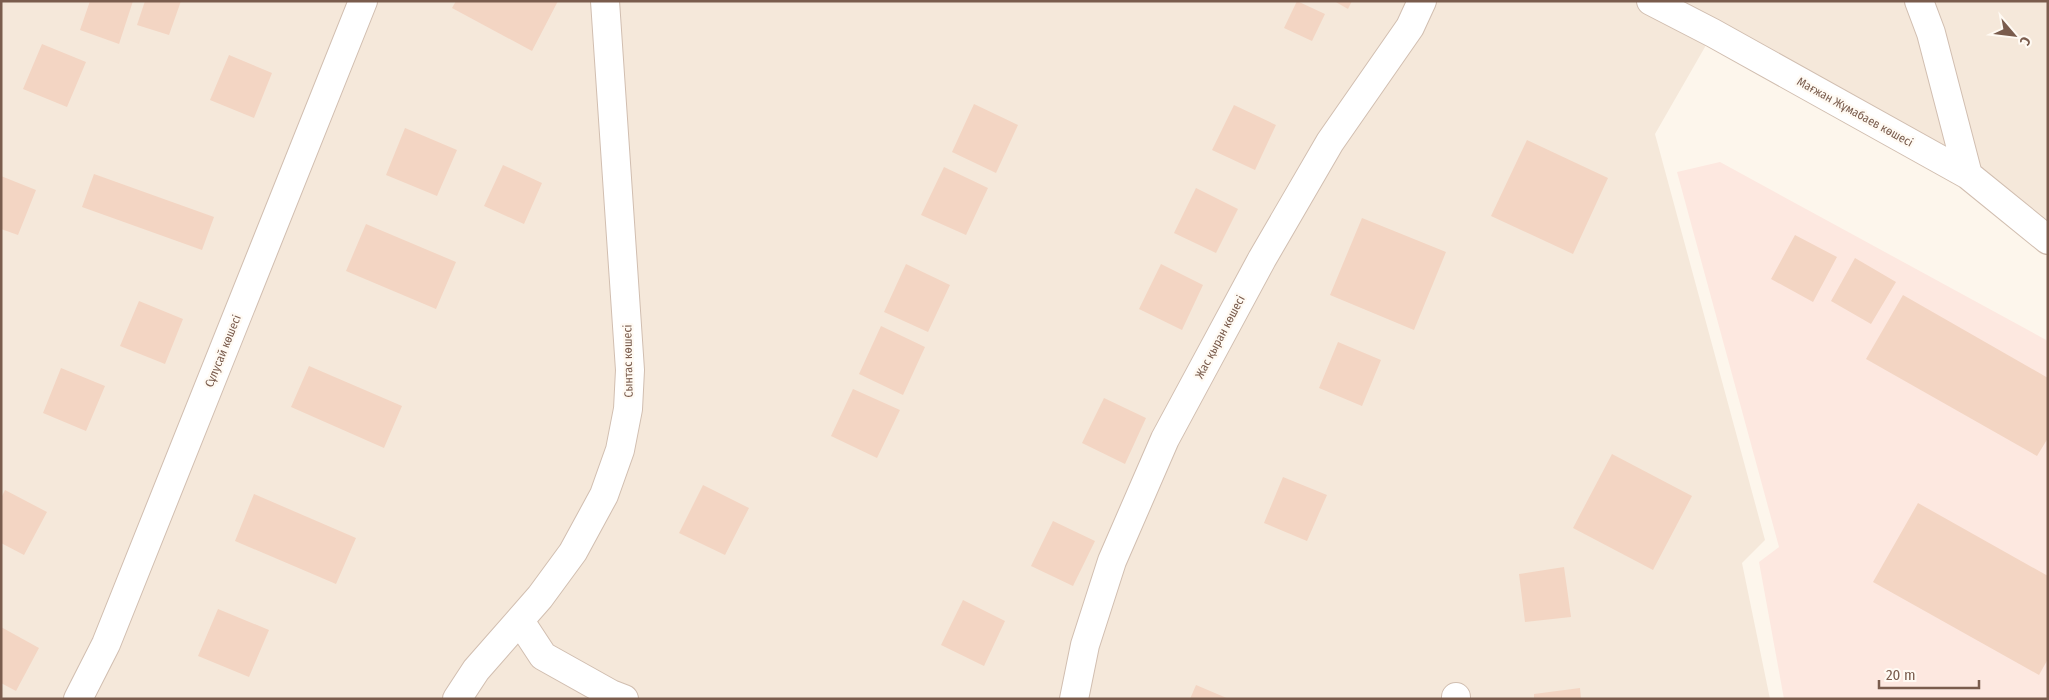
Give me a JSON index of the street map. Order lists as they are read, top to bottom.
{
  "streets": {
    "street": [
      "Мағжан Жұмабаев көшесі",
      "Жас қыран көшесі",
      "Сұлусай көшесі",
      "Сынтас көшесі"
    ]
  },
  "scale_bar": "20 m",
  "north": "bottom right"
}
